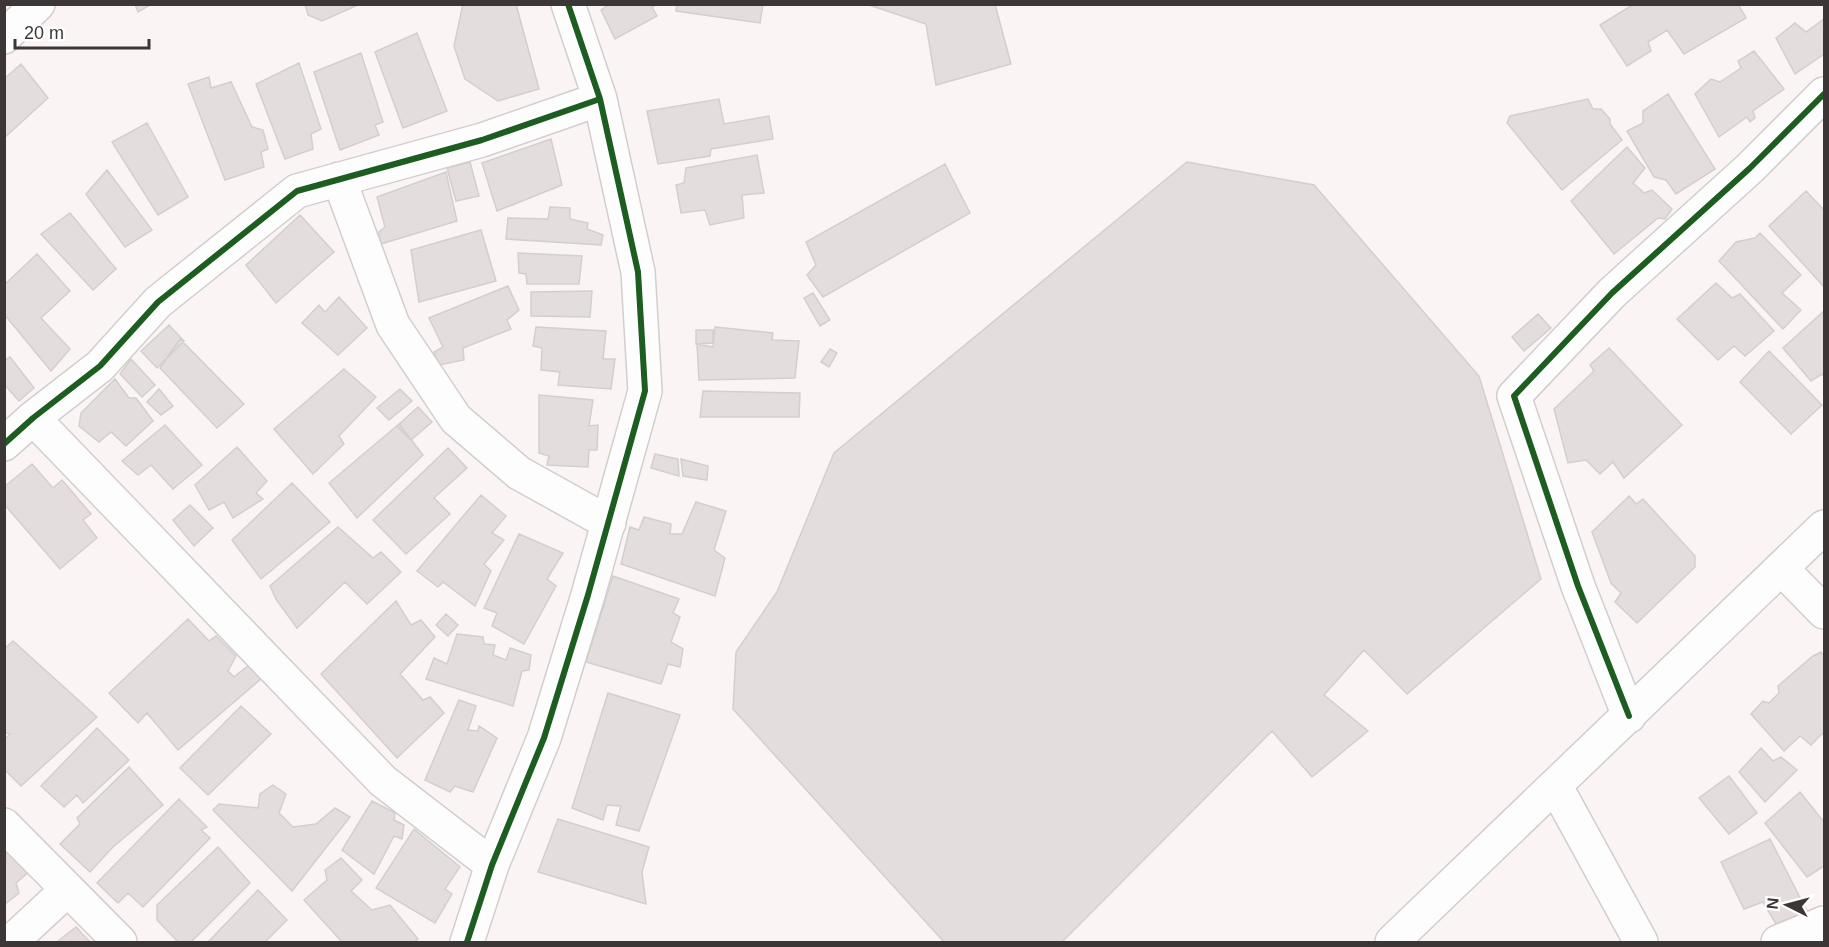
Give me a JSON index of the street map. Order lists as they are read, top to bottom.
{
  "scale_bar": "20 m",
  "north": "left"
}
